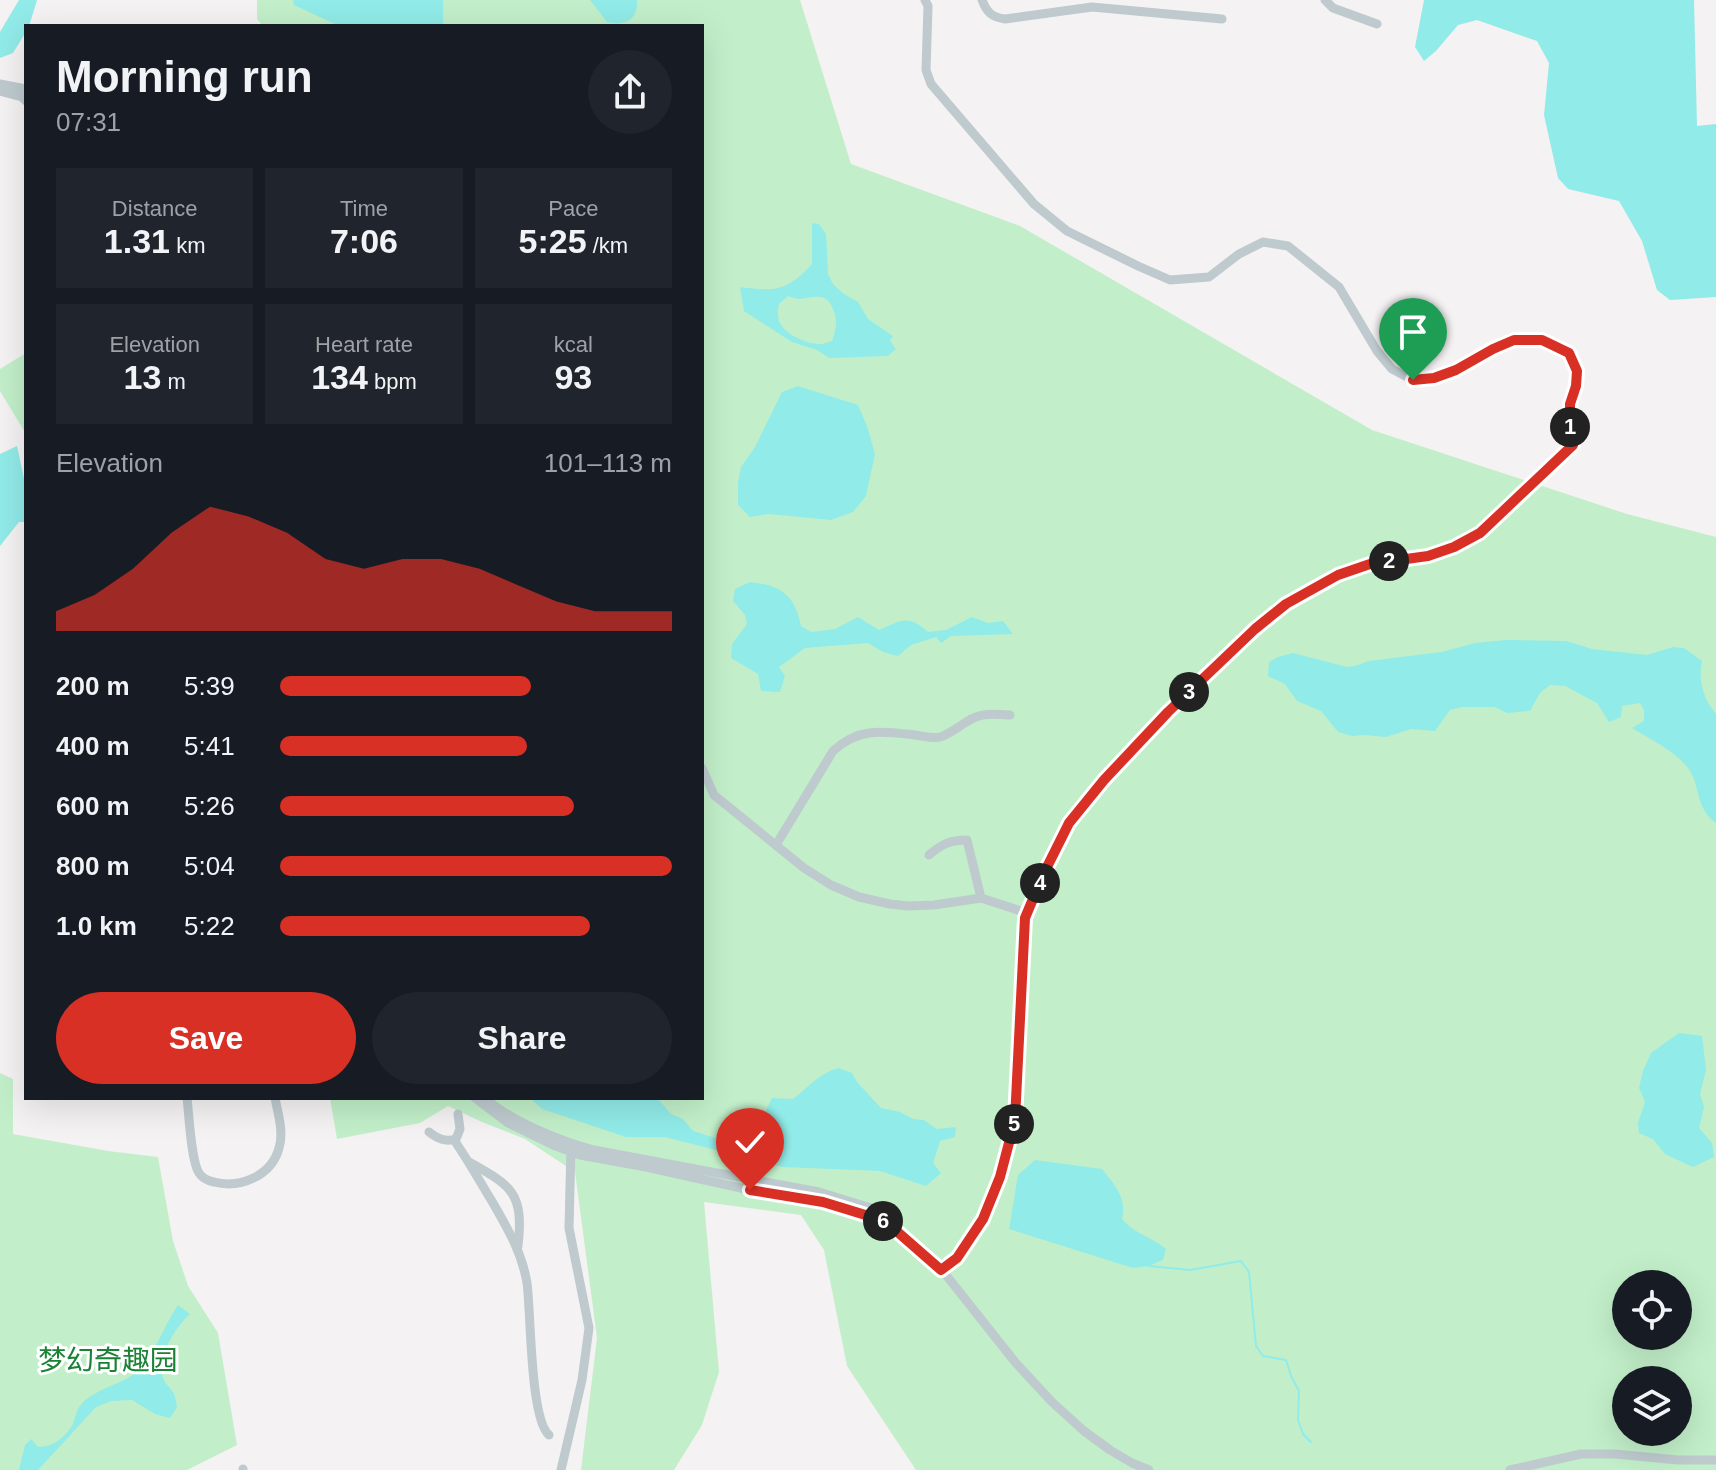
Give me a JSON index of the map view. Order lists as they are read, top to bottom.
{
  "parks": ["梦幻奇趣园"],
  "page": {
    "heading": ["Morning run", "07:31"],
    "stats": [
      ["Distance", "1.31 km"],
      ["Time", "7:06"],
      ["Pace", "5:25 /km"],
      ["Elevation", "13 m"],
      ["Heart rate", "134 bpm"],
      ["kcal", "93"]
    ],
    "pins": [
      "1",
      "2",
      "3",
      "4",
      "5",
      "6"
    ],
    "chart": ["Elevation", "101–113 m"],
    "list": [
      {
        "name": "200 m",
        "note": "5:39"
      },
      {
        "name": "400 m",
        "note": "5:41"
      },
      {
        "name": "600 m",
        "note": "5:26"
      },
      {
        "name": "800 m",
        "note": "5:04"
      },
      {
        "name": "1.0 km",
        "note": "5:22"
      }
    ],
    "buttons": ["Save", "Share"]
  }
}
